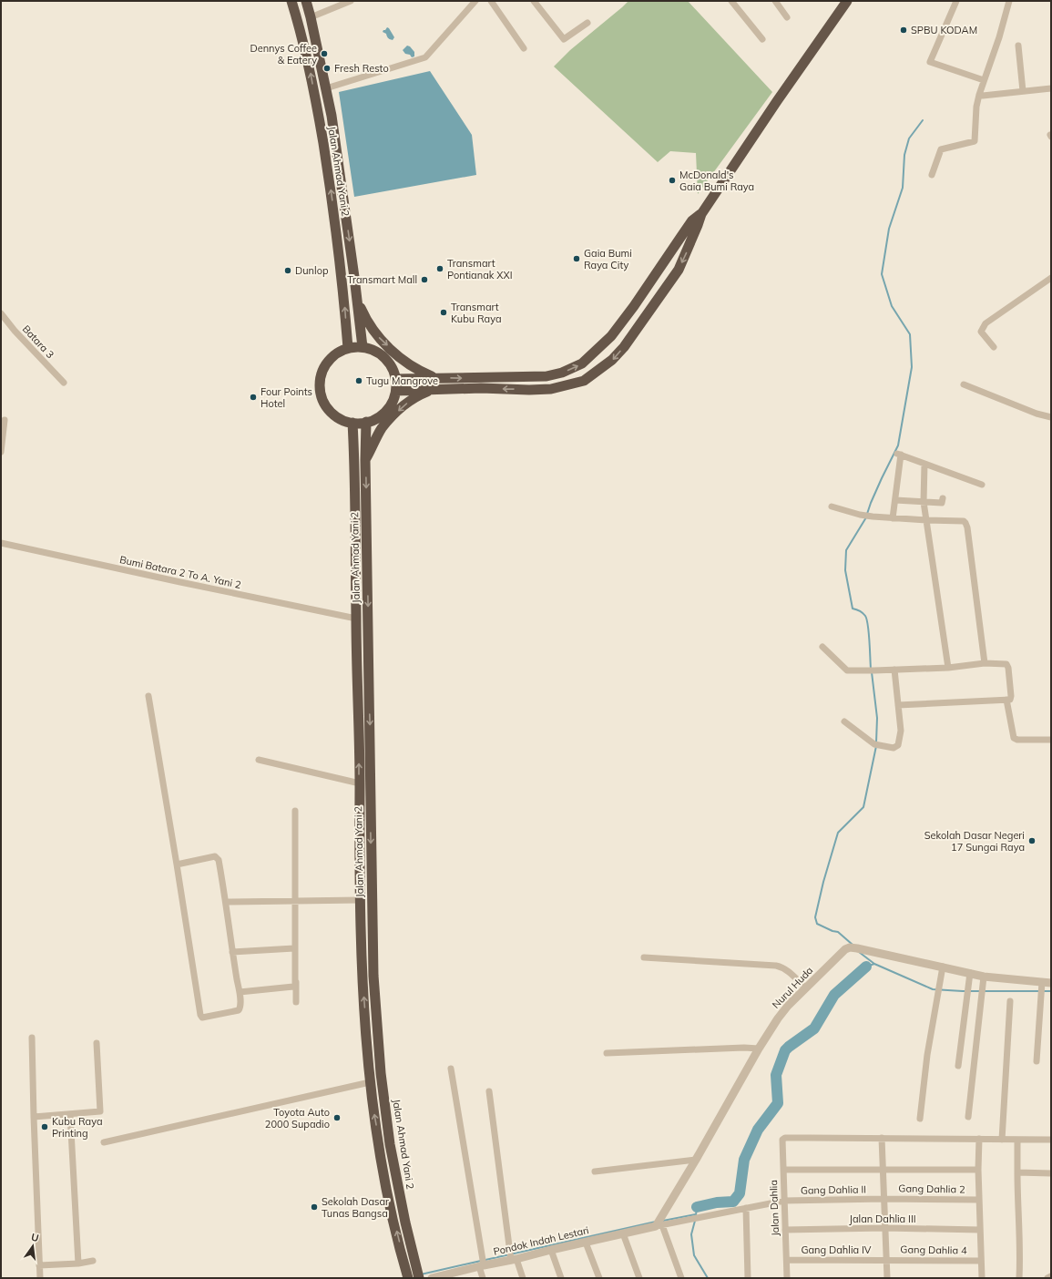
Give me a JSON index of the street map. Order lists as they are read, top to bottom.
{
  "streets": {
    "highway": ["Jalan Ahmad Yani 2"],
    "street": [
      "Batara 3",
      "Bumi Batara 2 To A. Yani 2",
      "Nurul Huda",
      "Gang Dahlia 2",
      "Gang Dahlia II",
      "Jalan Dahlia",
      "Jalan Dahlia III",
      "Pondok Indah Lestari",
      "Gang Dahlia IV",
      "Gang Dahlia 4"
    ]
  },
  "crossings": [
    ["Jalan Ahmad Yani 2", "Bumi Batara 2 To A. Yani 2"],
    ["Nurul Huda", "Gang Dahlia II"],
    ["Nurul Huda", "Pondok Indah Lestari"],
    ["Gang Dahlia 2", "Gang Dahlia II"],
    ["Gang Dahlia II", "Jalan Dahlia"],
    ["Gang Dahlia II", "Pondok Indah Lestari"],
    ["Jalan Dahlia", "Jalan Dahlia III"],
    ["Jalan Dahlia", "Gang Dahlia IV"],
    ["Gang Dahlia IV", "Gang Dahlia 4"]
  ],
  "places": [
    "SPBU KODAM",
    "Dennys Coffee & Eatery",
    "Fresh Resto",
    "McDonald's Gaia Bumi Raya",
    "Gaia Bumi Raya City",
    "Transmart Pontianak XXI",
    "Dunlop",
    "Transmart Mall",
    "Transmart Kubu Raya",
    "Tugu Mangrove",
    "Four Points Hotel",
    "Sekolah Dasar Negeri 17 Sungai Raya",
    "Toyota Auto 2000 Supadio",
    "Kubu Raya Printing",
    "Sekolah Dasar Tunas Bangsa"
  ],
  "north": "top"
}
